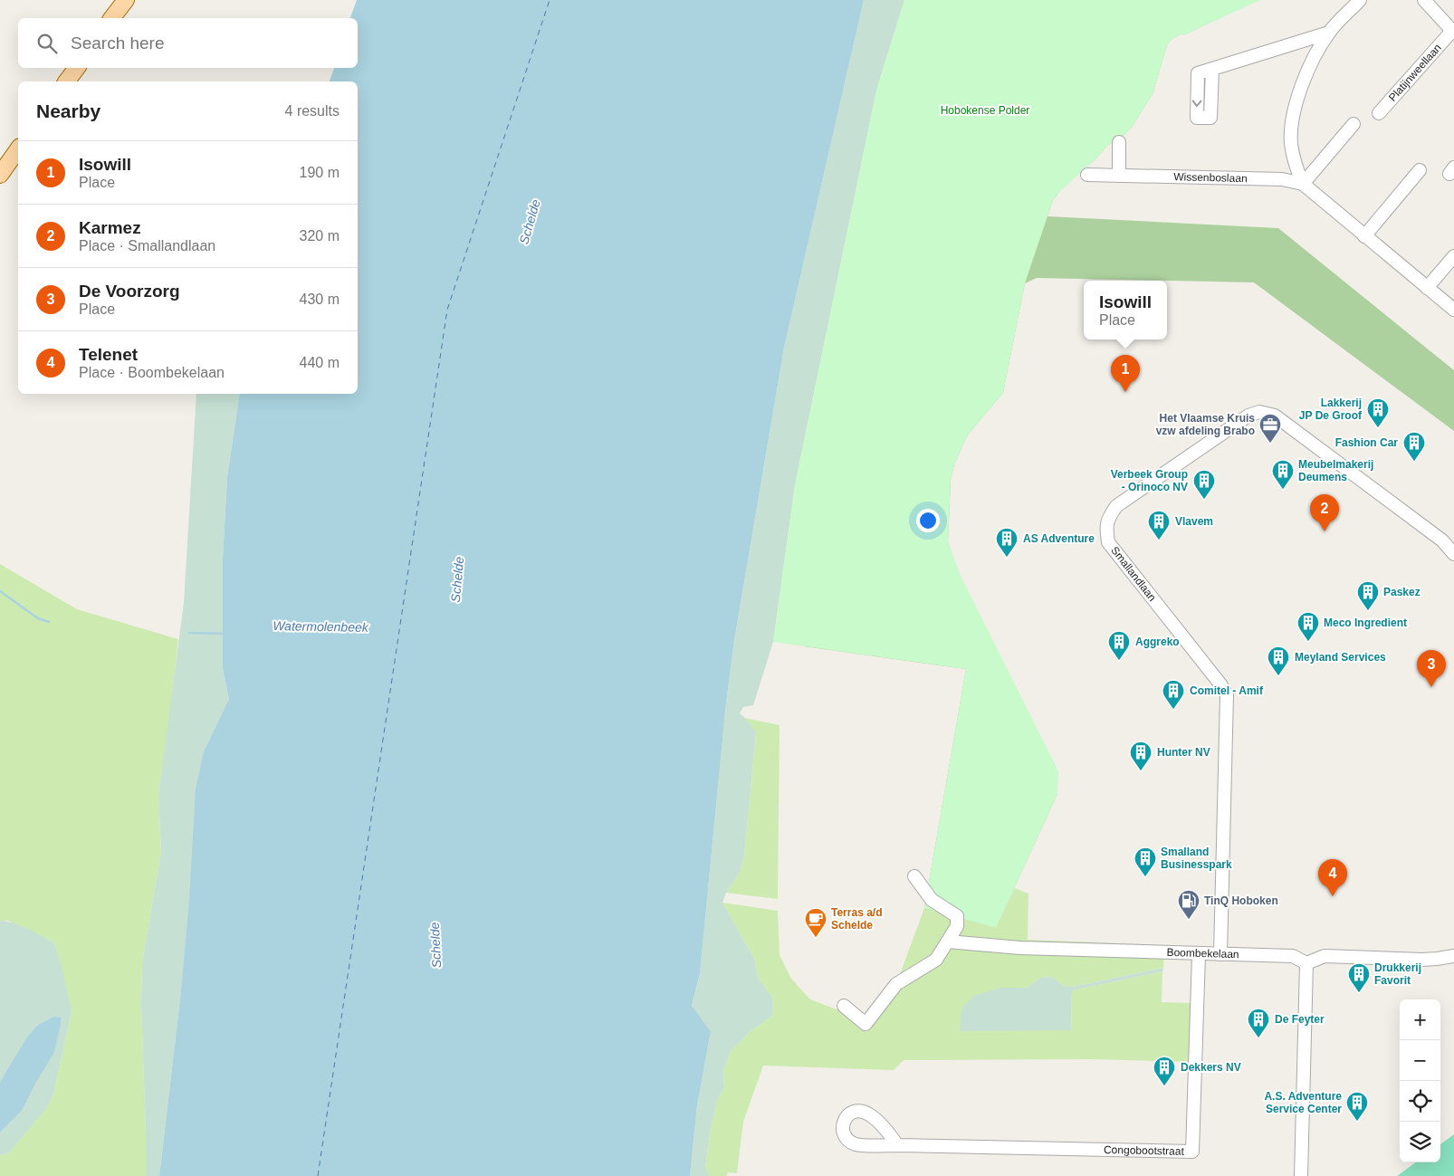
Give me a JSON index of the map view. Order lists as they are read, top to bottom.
{
  "streets": {
    "street": [
      "Platijnweellaan",
      "Wissenboslaan",
      "Smallandlaan",
      "Boombekelaan",
      "Congobootstraat"
    ]
  },
  "crossings": [
    ["Smallandlaan", "Boombekelaan"],
    ["Boombekelaan", "Congobootstraat"]
  ],
  "water": ["Schelde", "Watermolenbeek"],
  "parks": ["Hobokense Polder"],
  "places": {
    "building": [
      "Lakkerij JP De Groof",
      "Fashion Car",
      "Meubelmakerij Deumens",
      "Verbeek Group - Orinoco NV",
      "Vlavem",
      "AS Adventure",
      "Paskez",
      "Meco Ingredient",
      "Aggreko",
      "Meyland Services",
      "Comitel - Amif",
      "Hunter NV",
      "Smalland Businesspark",
      "Drukkerij Favorit",
      "De Feyter",
      "Dekkers NV",
      "A.S. Adventure Service Center"
    ],
    "office": ["Het Vlaamse Kruis vzw afdeling Brabo"],
    "fuel station": ["TinQ Hoboken"],
    "cafe": ["Terras a/d Schelde"]
  },
  "page": {
    "search": "Search here",
    "heading": ["Nearby", "4 results"],
    "list": [
      {
        "mark": "1",
        "name": "Isowill",
        "note": "Place",
        "value": "190 m"
      },
      {
        "mark": "2",
        "name": "Karmez",
        "note": "Place · Smallandlaan",
        "value": "320 m"
      },
      {
        "mark": "3",
        "name": "De Voorzorg",
        "note": "Place",
        "value": "430 m"
      },
      {
        "mark": "4",
        "name": "Telenet",
        "note": "Place · Boombekelaan",
        "value": "440 m"
      }
    ],
    "popup": ["Isowill", "Place"],
    "pins": [
      "1",
      "2",
      "3",
      "4"
    ],
    "map_buttons": ["+", "−"]
  }
}
